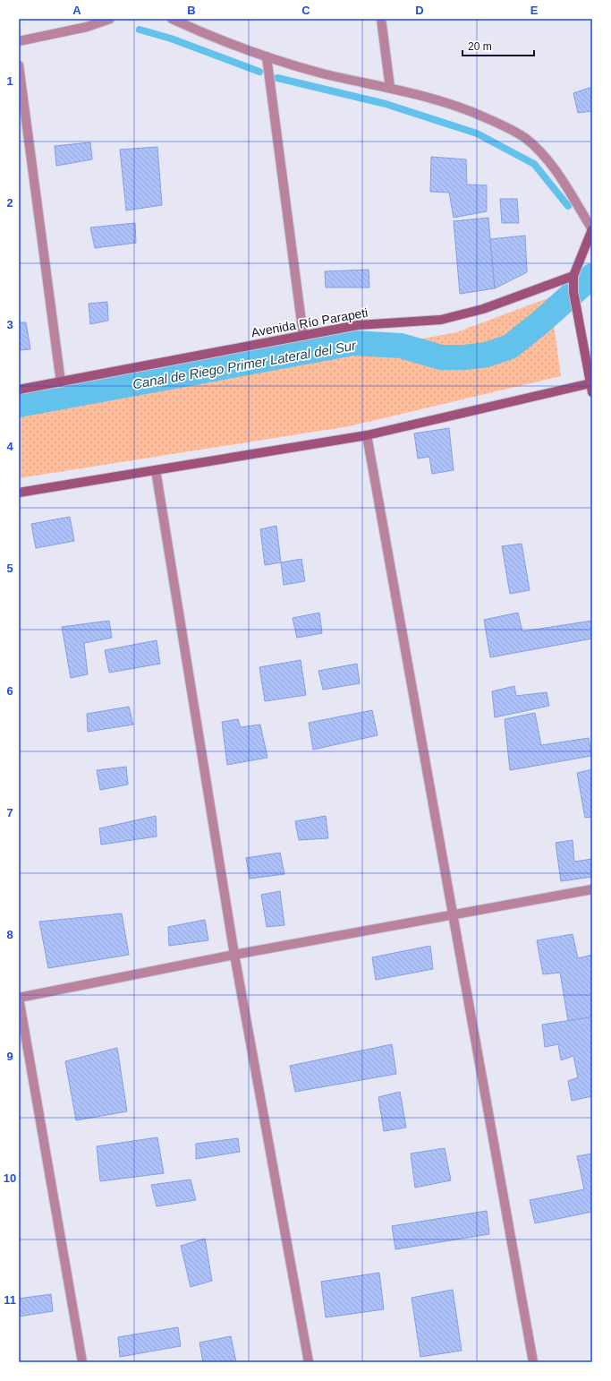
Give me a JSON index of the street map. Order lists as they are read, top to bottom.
{
  "streets": {
    "main road": ["Avenida Río Parapeti"]
  },
  "water": ["Canal de Riego Primer Lateral del Sur"],
  "scale_bar": "20 m",
  "grid": {
    "columns": [
      "A",
      "B",
      "C",
      "D",
      "E"
    ],
    "rows": [
      "1",
      "2",
      "3",
      "4",
      "5",
      "6",
      "7",
      "8",
      "9",
      "10",
      "11"
    ]
  }
}
